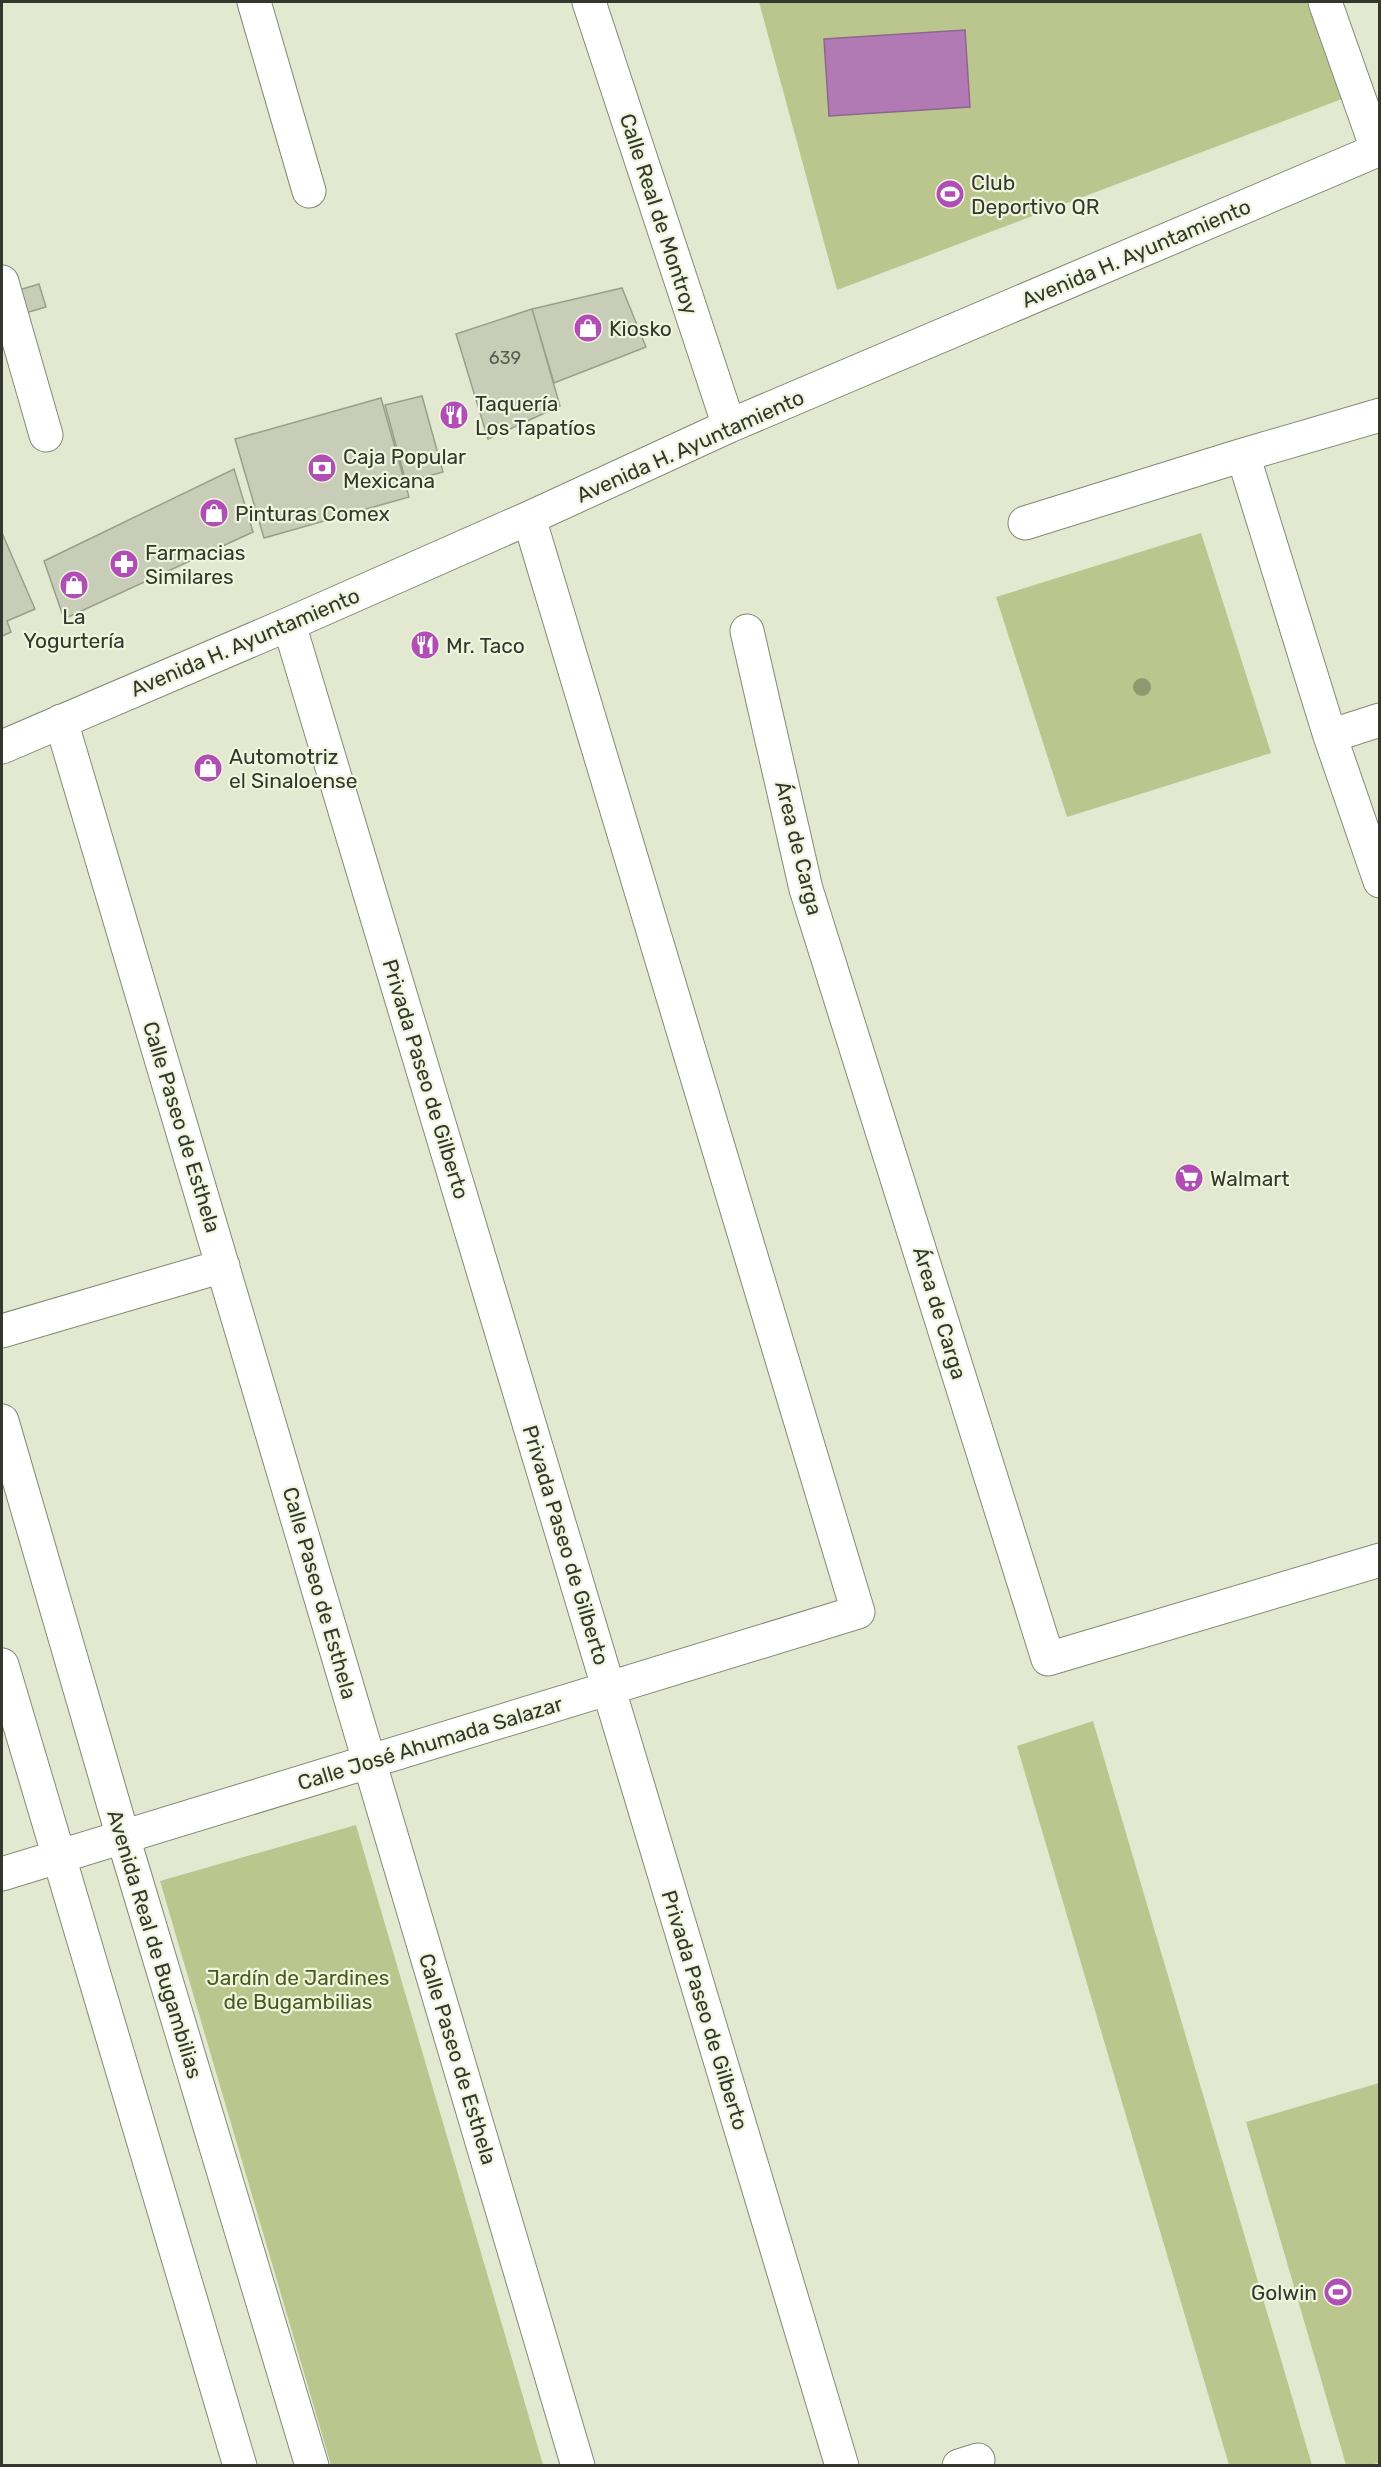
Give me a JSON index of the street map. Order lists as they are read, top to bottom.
{
  "streets": {
    "street": [
      "Calle Real de Montroy",
      "Avenida H. Ayuntamiento",
      "Área de Carga",
      "Privada Paseo de Gilberto",
      "Calle Paseo de Esthela",
      "Calle José Ahumada Salazar",
      "Avenida Real de Bugambilias"
    ]
  },
  "crossings": [
    ["Calle Real de Montroy", "Avenida H. Ayuntamiento"],
    ["Avenida H. Ayuntamiento", "Privada Paseo de Gilberto"],
    ["Avenida H. Ayuntamiento", "Calle Paseo de Esthela"],
    ["Avenida H. Ayuntamiento", "Calle José Ahumada Salazar"],
    ["Privada Paseo de Gilberto", "Calle José Ahumada Salazar"],
    ["Calle Paseo de Esthela", "Calle José Ahumada Salazar"],
    ["Calle José Ahumada Salazar", "Avenida Real de Bugambilias"]
  ],
  "parks": ["Jardín de Jardines de Bugambilias"],
  "places": {
    "sports": ["Club Deportivo QR", "Golwin"],
    "shop": [
      "Kiosko",
      "Pinturas Comex",
      "La Yogurtería",
      "Automotriz el Sinaloense"
    ],
    "restaurant": ["Taquería Los Tapatíos", "Mr. Taco"],
    "bank": ["Caja Popular Mexicana"],
    "pharmacy": ["Farmacias Similares"],
    "supermarket": ["Walmart"]
  },
  "house_numbers": ["639"]
}
